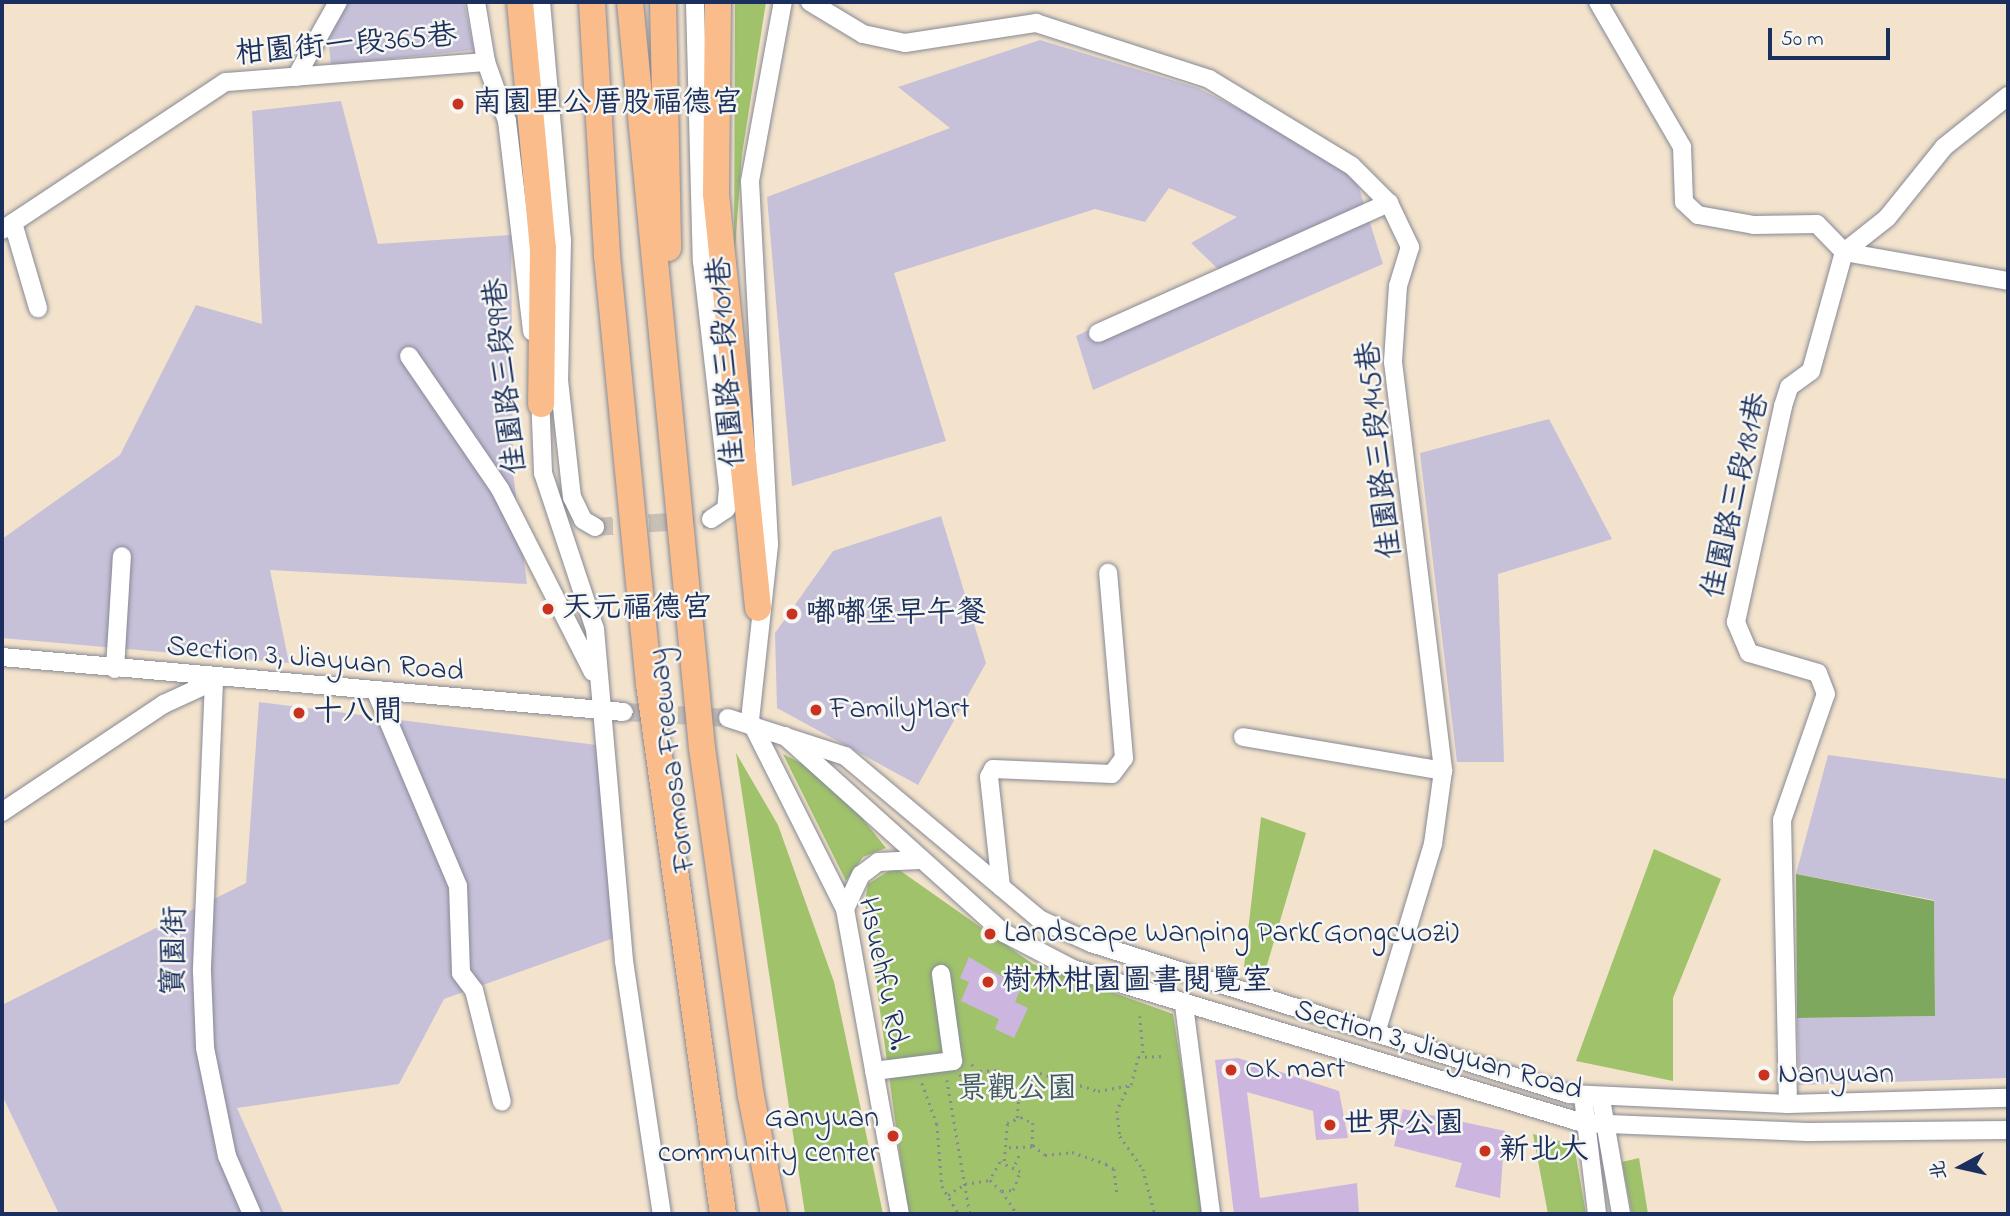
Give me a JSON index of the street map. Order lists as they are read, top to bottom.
{
  "streets": {
    "highway": ["Formosa Freeway"],
    "street": [
      "柑園街一段365巷",
      "佳園路三段101巷",
      "佳園路三段99巷",
      "佳園路三段145巷",
      "佳園路三段181巷",
      "Section 3, Jiayuan Road",
      "寶園街",
      "Hsuehfu Rd."
    ]
  },
  "crossings": [
    ["柑園街一段365巷", "佳園路三段99巷"],
    ["佳園路三段101巷", "Section 3, Jiayuan Road"],
    ["佳園路三段101巷", "Hsuehfu Rd."],
    ["佳園路三段99巷", "Section 3, Jiayuan Road"],
    ["佳園路三段145巷", "Section 3, Jiayuan Road"],
    ["佳園路三段181巷", "Section 3, Jiayuan Road"],
    ["Section 3, Jiayuan Road", "寶園街"],
    ["Section 3, Jiayuan Road", "Hsuehfu Rd."]
  ],
  "parks": ["景觀公園"],
  "places": [
    "南園里公厝股福德宮",
    "天元福德宮",
    "嘟嘟堡早午餐",
    "FamilyMart",
    "十八間",
    "Landscape Wanping Park(Gongcuozi)",
    "樹林柑園圖書閱覽室",
    "OK mart",
    "Nanyuan",
    "世界公園",
    "Ganyuan community center",
    "新北大"
  ],
  "scale_bar": "50 m",
  "north": "left"
}
